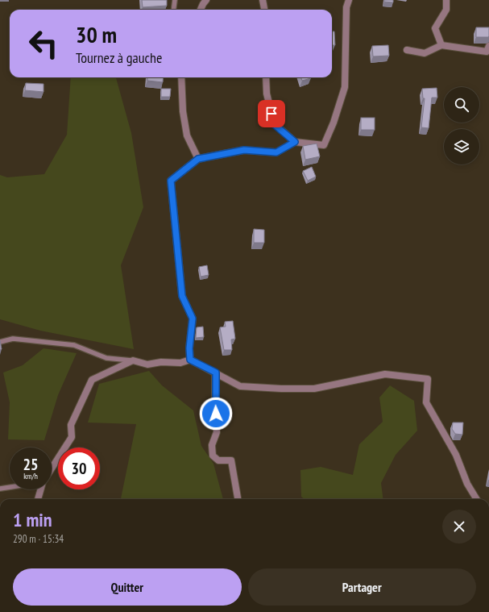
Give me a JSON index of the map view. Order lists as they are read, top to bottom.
{
  "page": {
    "turn": ["30 m", "Tournez à gauche"],
    "speed": "25 km/h",
    "limit": "30",
    "heading": ["1 min", "290 m · 15:34"],
    "buttons": ["Quitter", "Partager"]
  }
}
